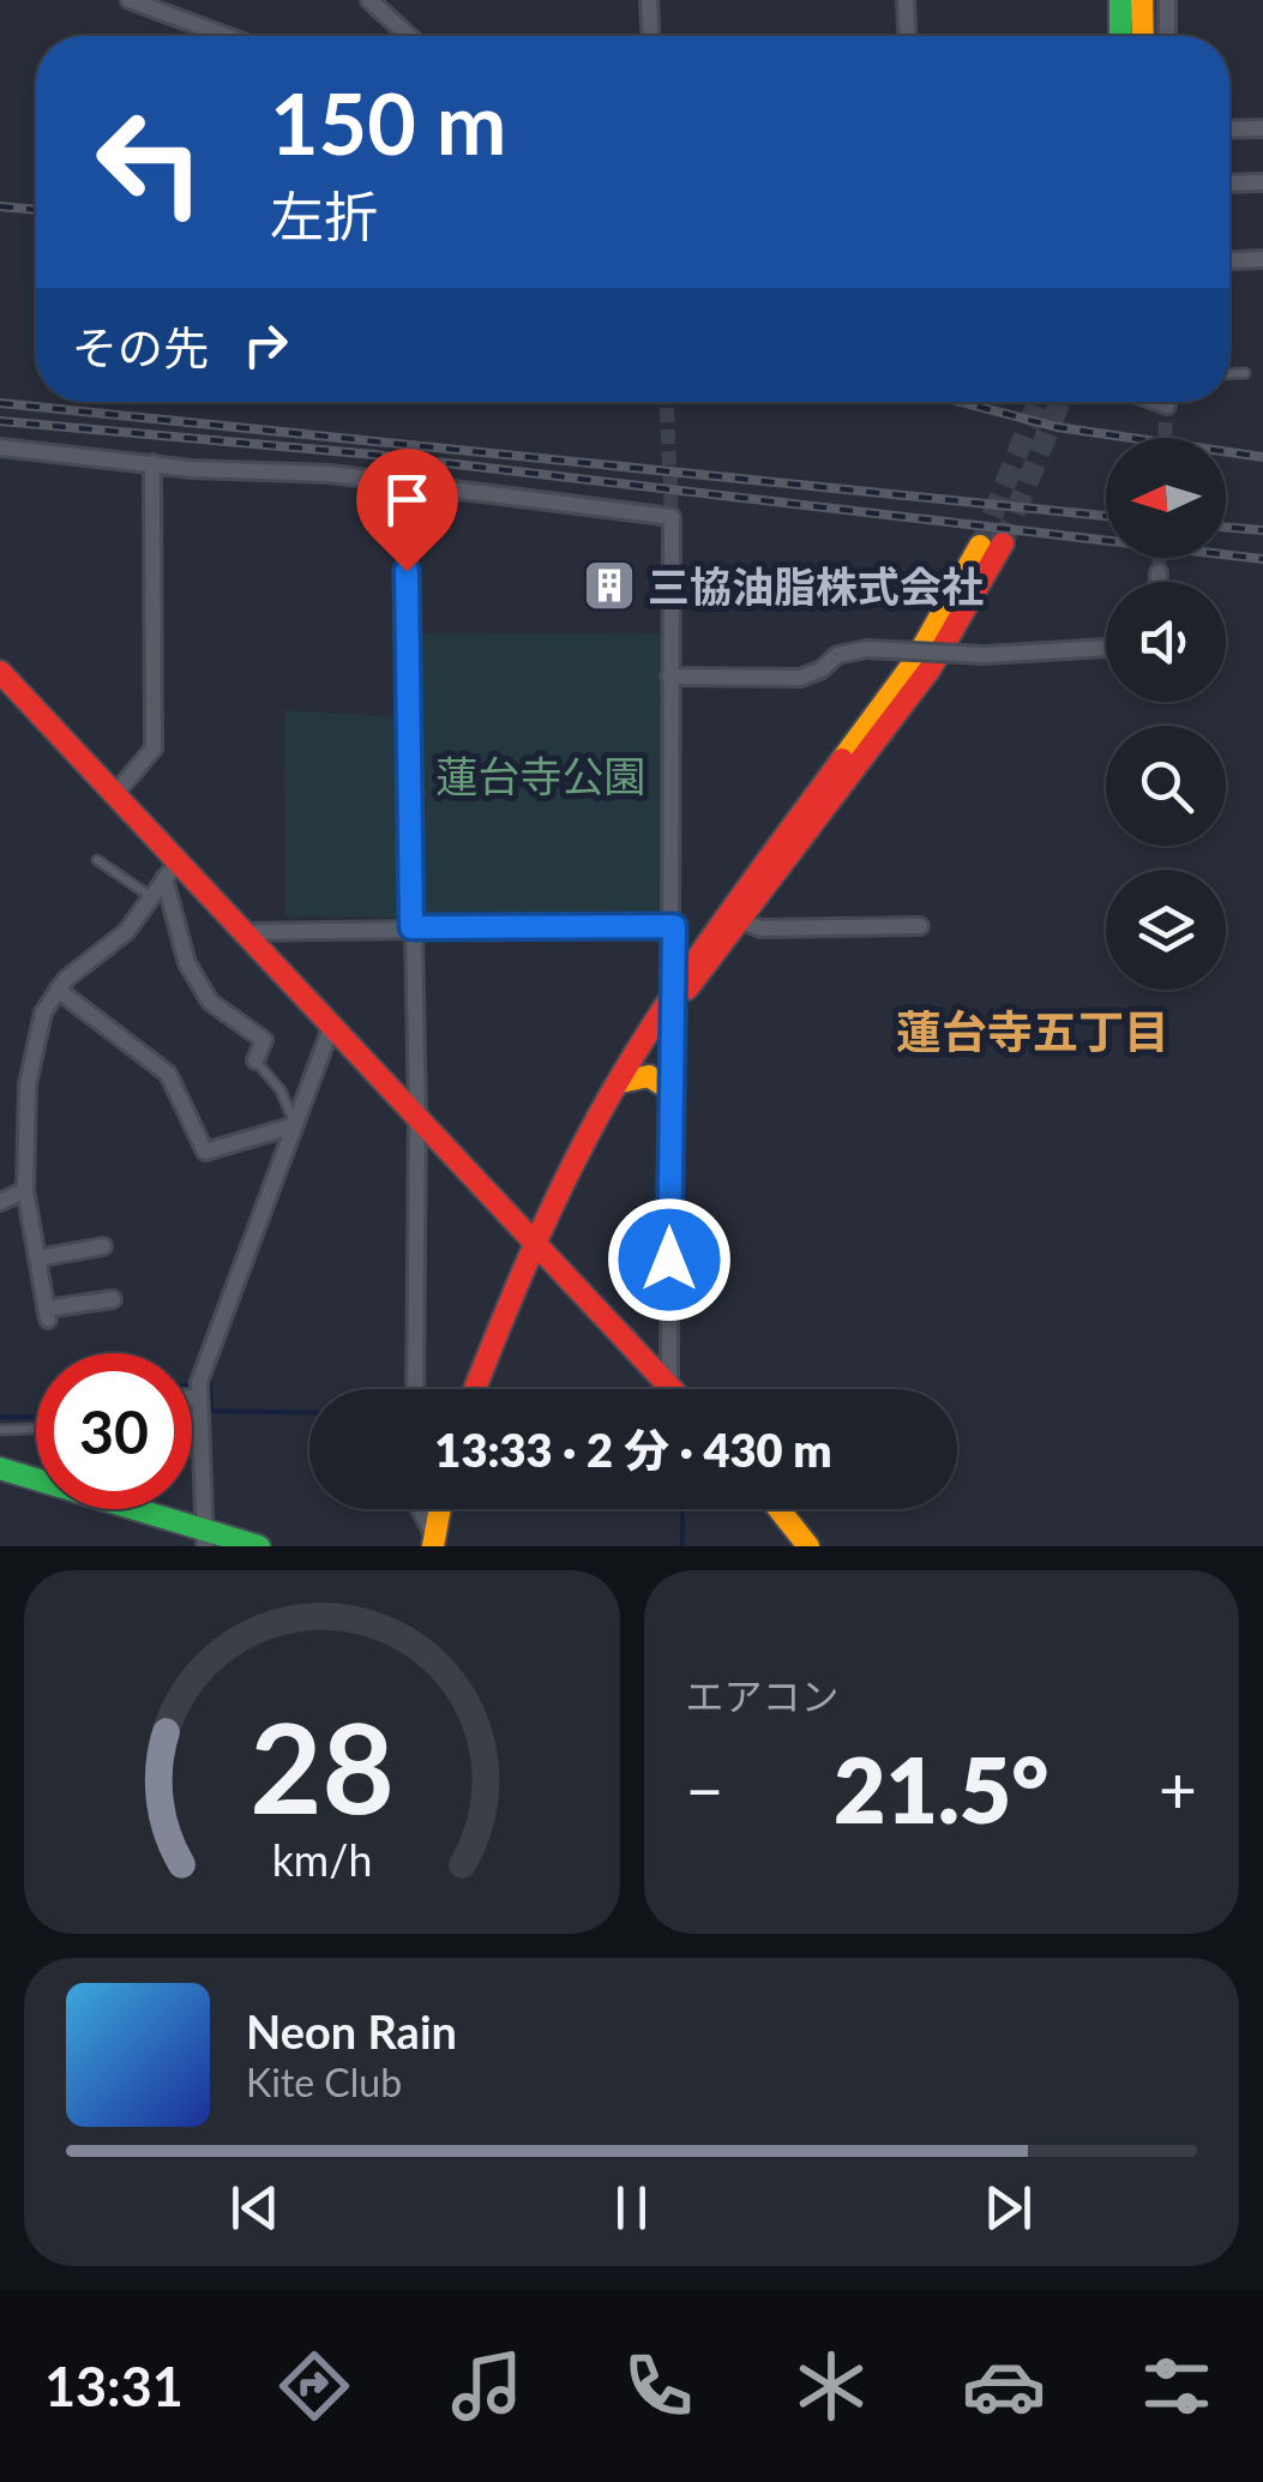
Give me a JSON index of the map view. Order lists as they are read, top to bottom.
{
  "districts": ["蓮台寺五丁目"],
  "parks": ["蓮台寺公園"],
  "places": {
    "building": ["三協油脂株式会社"]
  },
  "north": "left",
  "page": {
    "turn": ["150 m", "左折"],
    "then": "その先",
    "limit": "30",
    "trip": "13:33 · 2 分 · 430 m",
    "tile": "エアコン",
    "heat": ["−", "21.5°", "+"],
    "song": ["Neon Rain", "Kite Club"],
    "tabs": "13:31",
    "gauge": ["28", "km/h"]
  }
}
